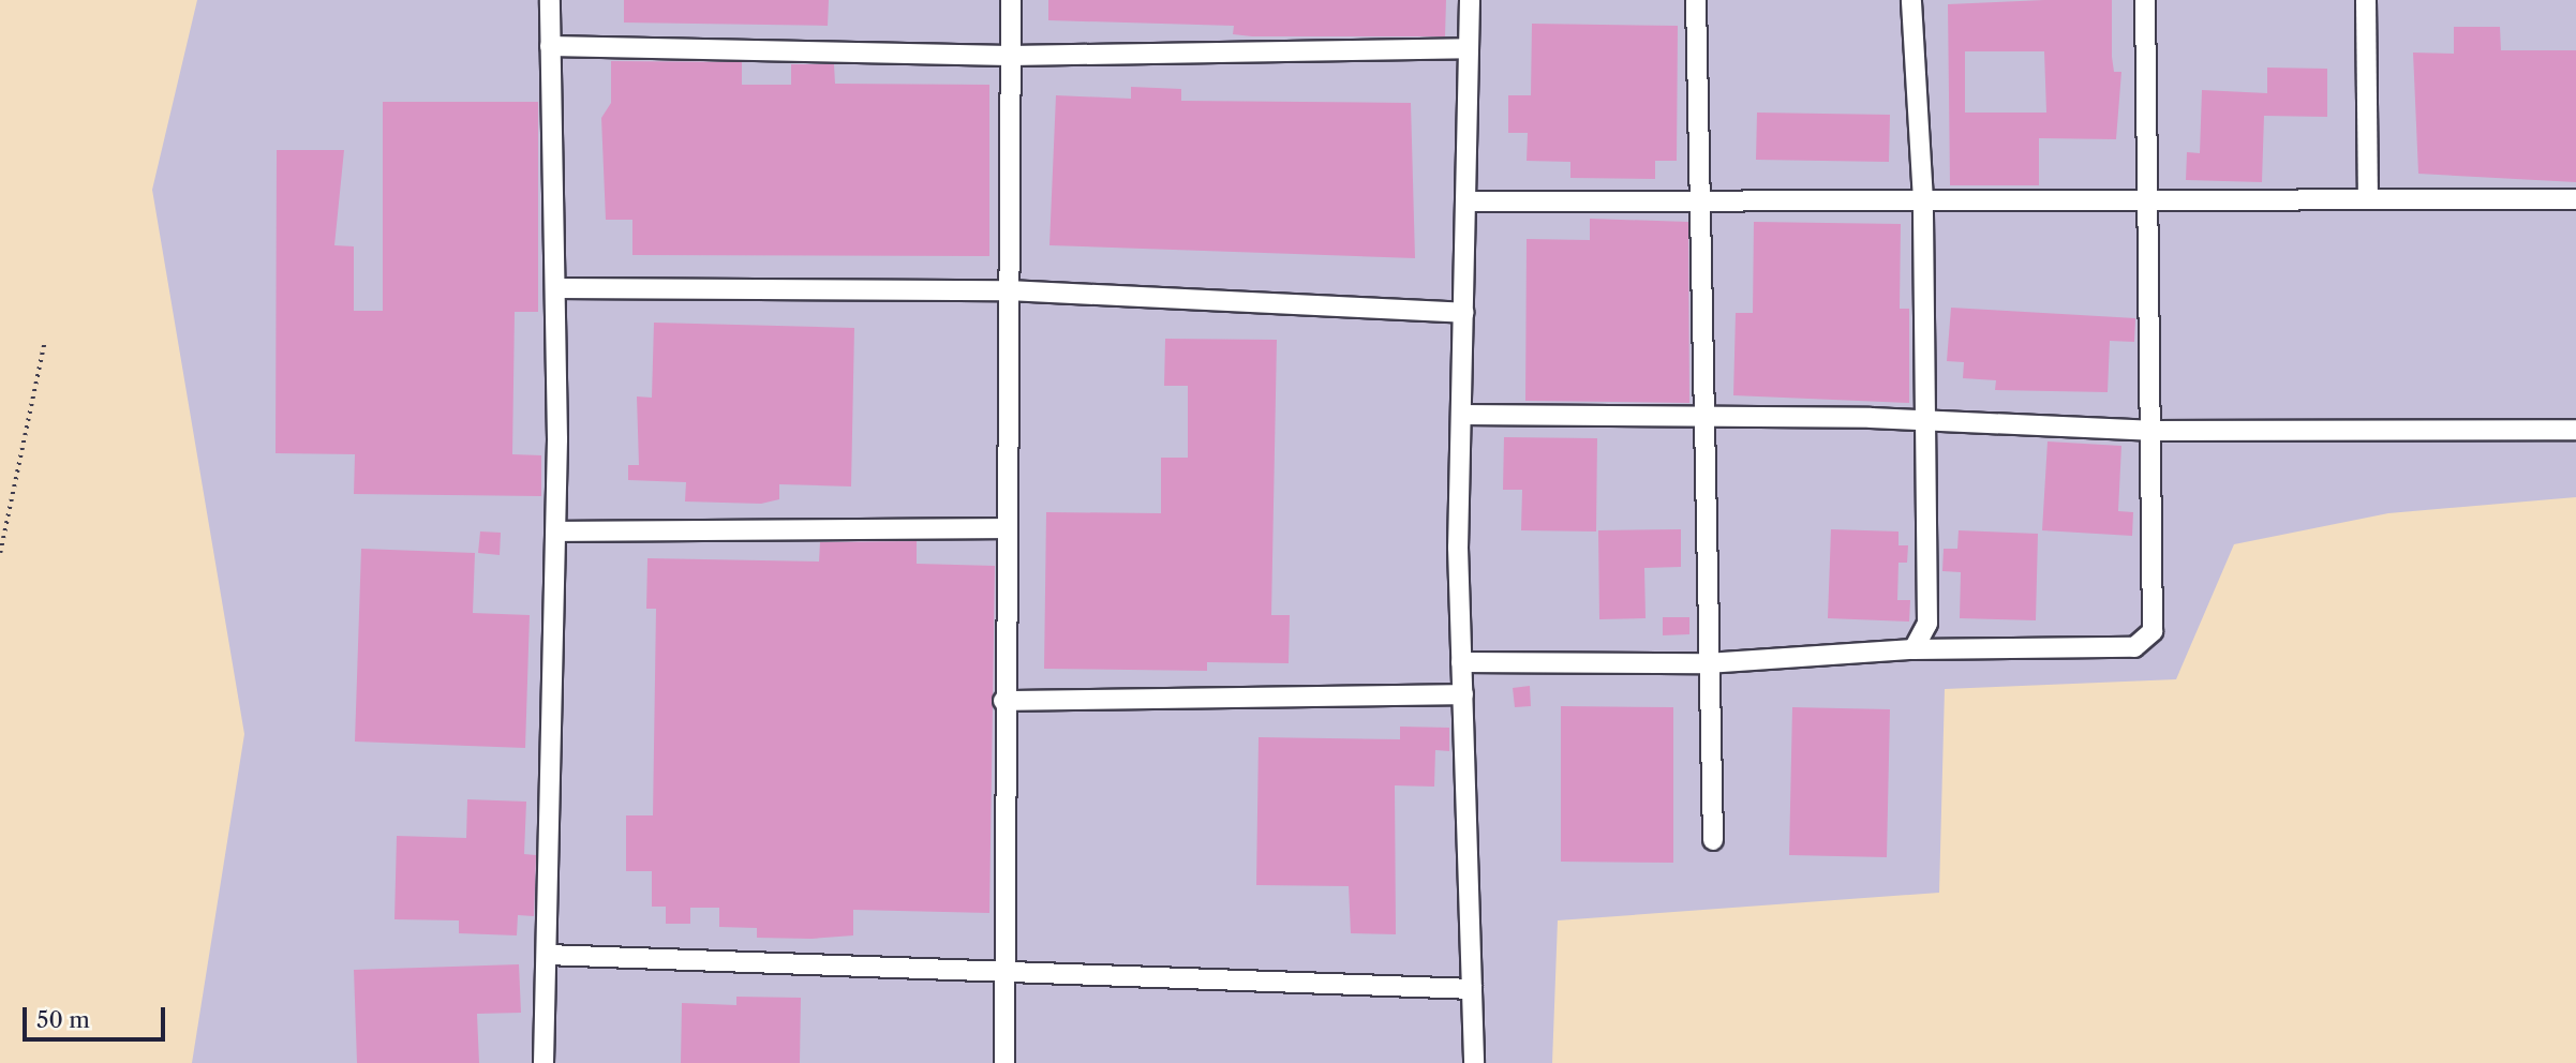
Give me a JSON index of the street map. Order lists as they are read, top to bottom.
{
  "scale_bar": "50 m"
}
